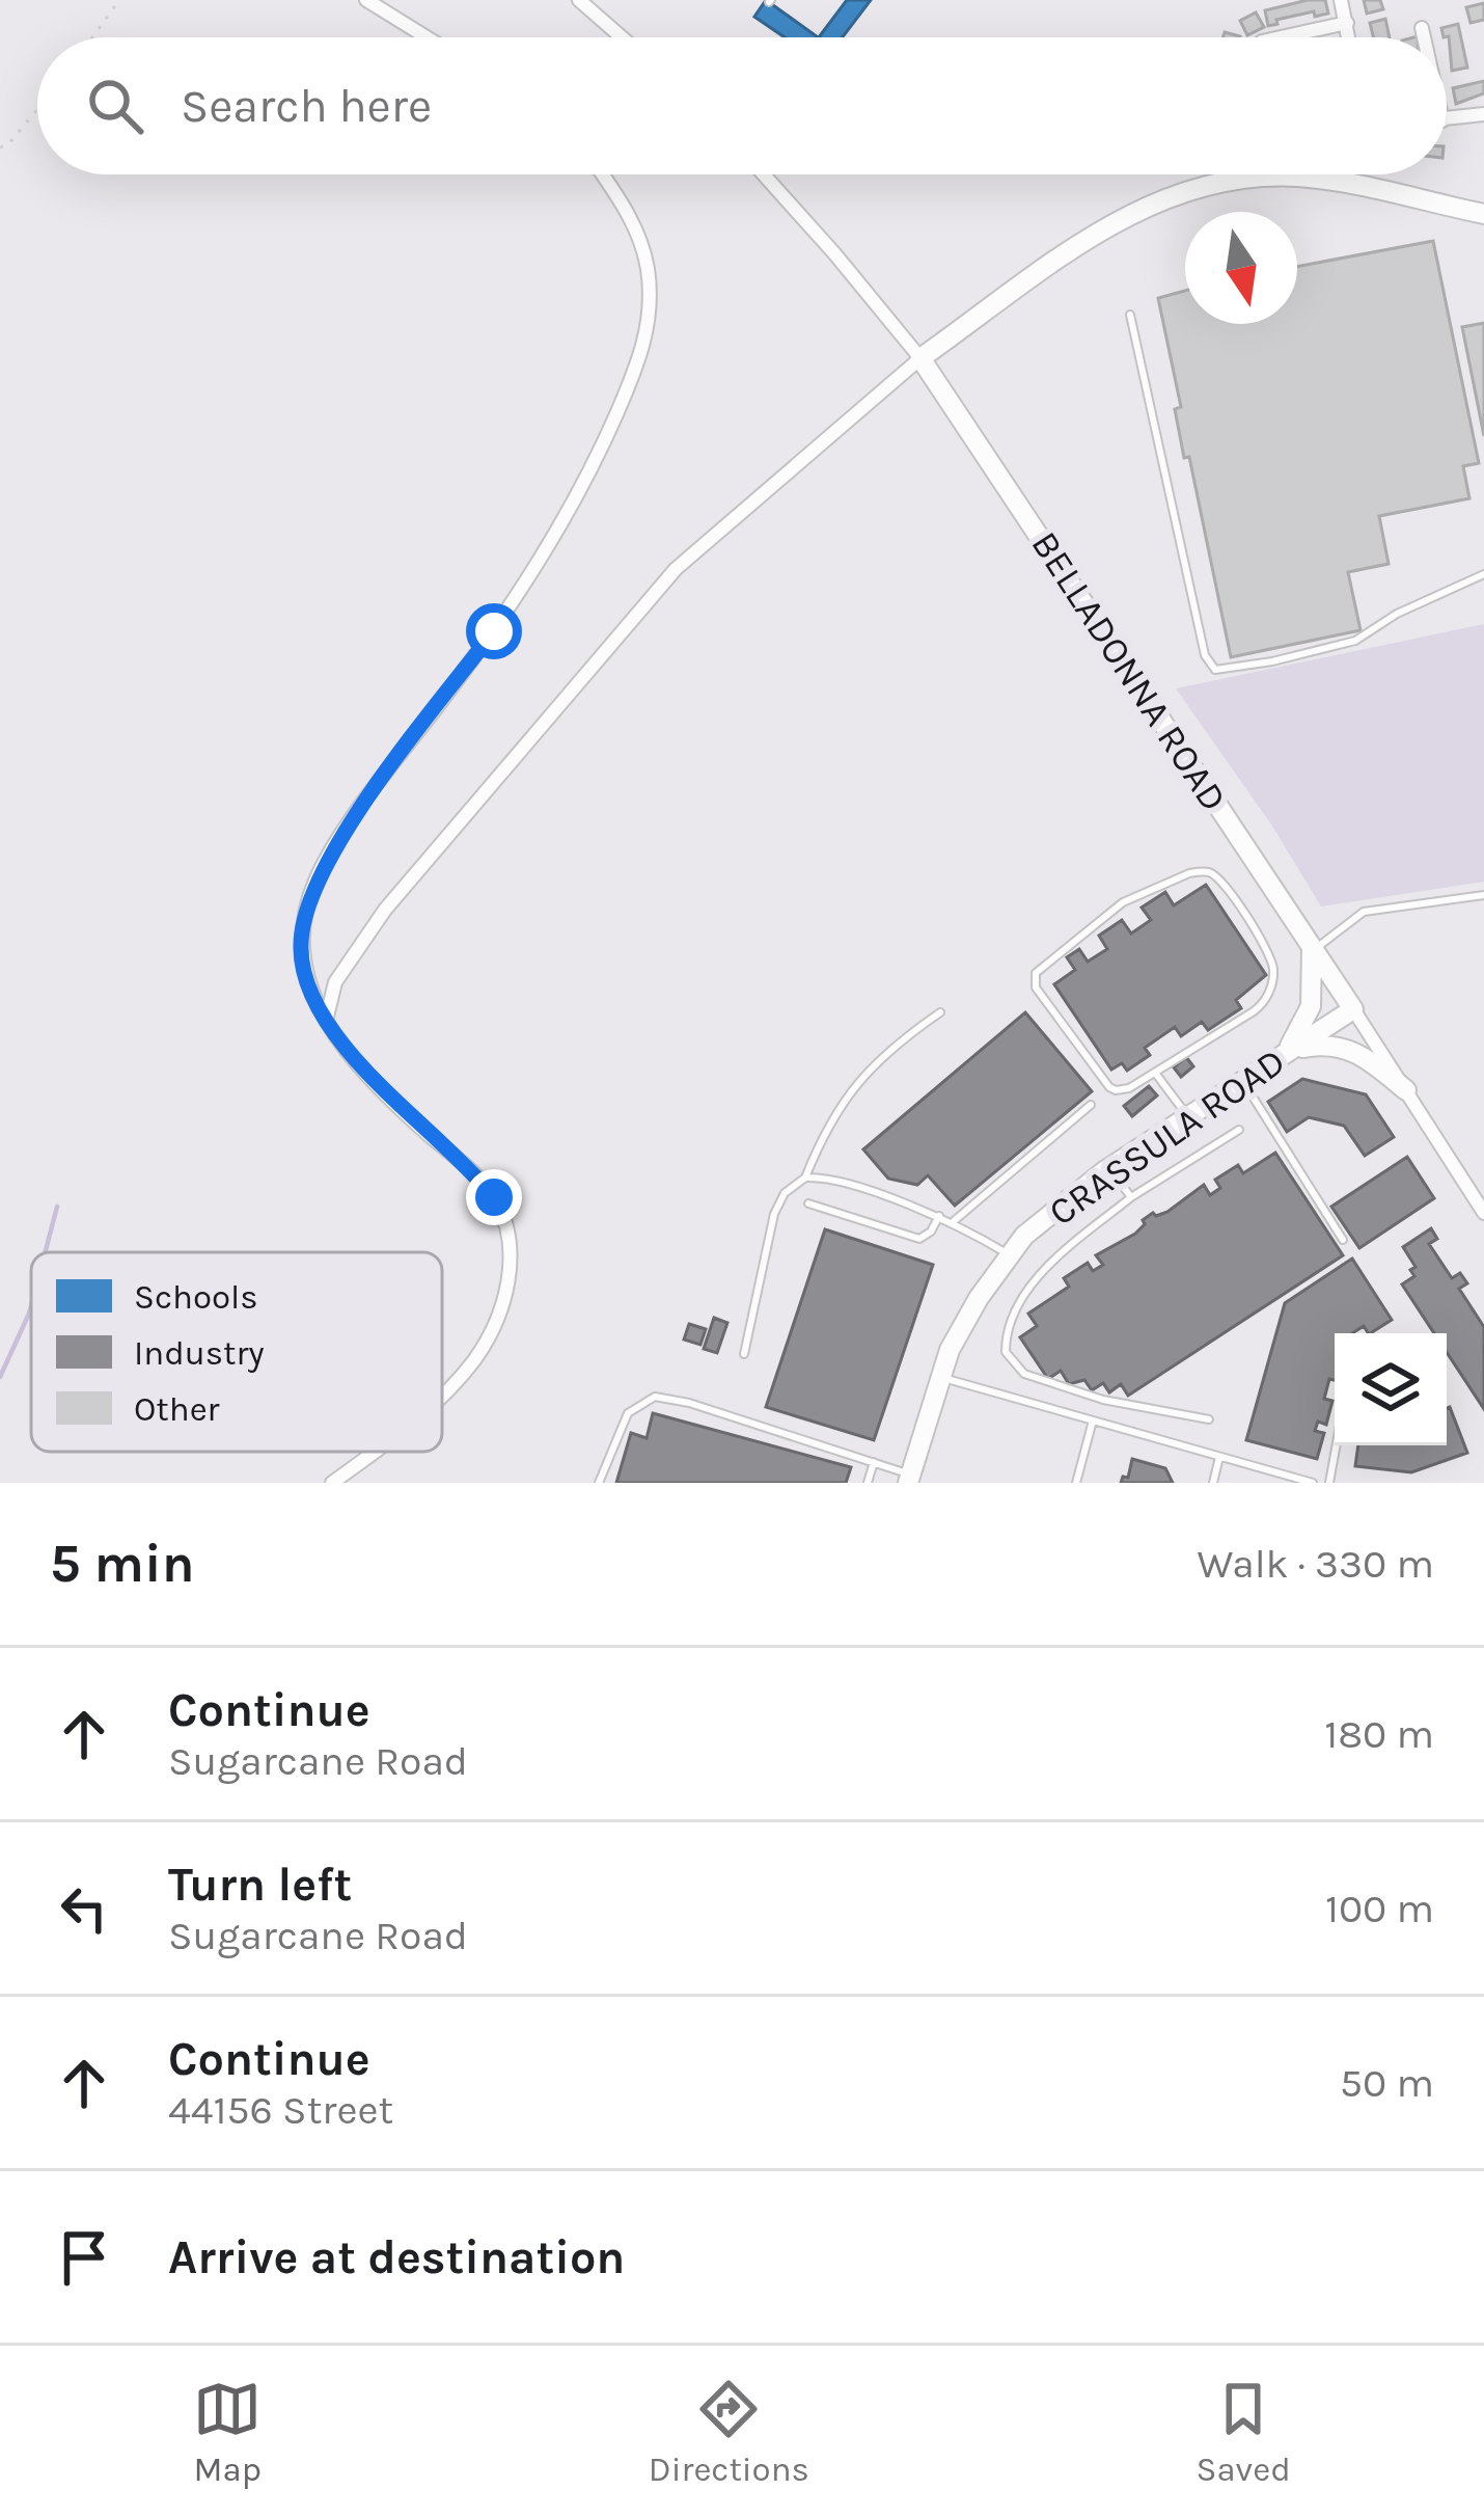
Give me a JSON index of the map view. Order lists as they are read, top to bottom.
{
  "streets": {
    "street": ["BELLADONNA ROAD", "CRASSULA ROAD"]
  },
  "crossings": [
    ["BELLADONNA ROAD", "CRASSULA ROAD"]
  ],
  "legend": ["Schools", "Industry", "Other"],
  "north": "bottom",
  "page": {
    "search": "Search here",
    "heading": ["5 min", "Walk · 330 m"],
    "list": [
      ["Continue", "Sugarcane Road", "180 m"],
      ["Turn left", "Sugarcane Road", "100 m"],
      ["Continue", "44156 Street", "50 m"],
      "Arrive at destination"
    ],
    "nav": ["Map", "Directions", "Saved"]
  }
}
